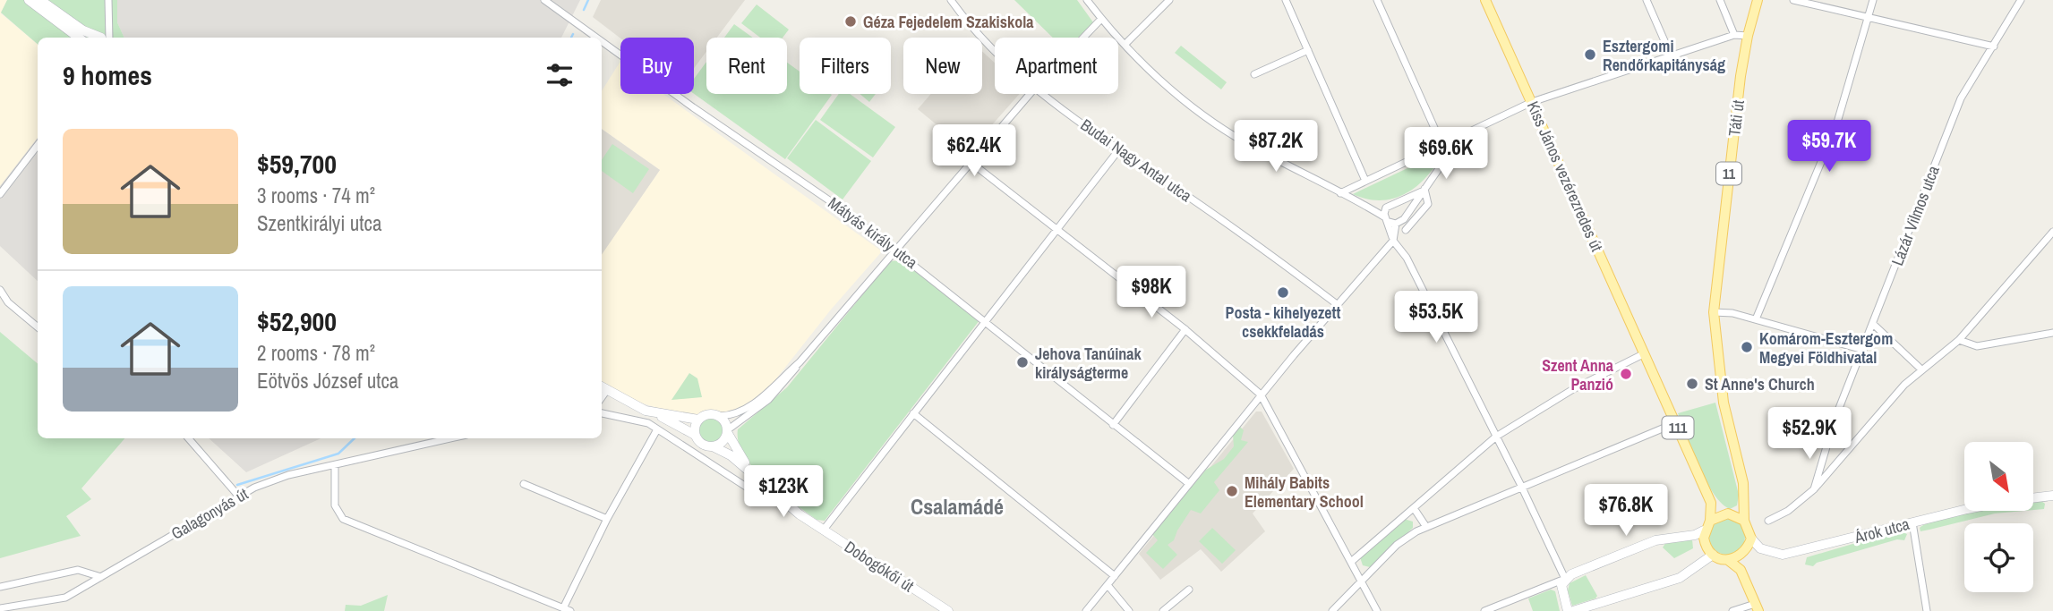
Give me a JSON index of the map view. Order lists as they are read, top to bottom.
{
  "streets": {
    "main road": [
      "Táti út",
      "11",
      "Kiss János vezérezredes út",
      "111",
      "Árok utca",
      "Dobogókői út"
    ],
    "street": [
      "Budai Nagy Antal utca",
      "Lázár Vilmos utca",
      "Mátyás király utca",
      "Galagonyás út"
    ]
  },
  "crossings": [
    ["Táti út", "11"],
    ["11", "111"],
    ["Kiss János vezérezredes út", "111"]
  ],
  "districts": ["Csalamádé"],
  "places": [
    "Géza Fejedelem Szakiskola",
    "Esztergomi Rendőrkapitányság",
    "Posta - kihelyezett csekkfeladás",
    "Komárom-Esztergom Megyei Földhivatal",
    "Jehova Tanúinak királyságterme",
    "Szent Anna Panzió",
    "St Anne's Church",
    "Mihály Babits Elementary School"
  ],
  "north": "bottom right",
  "page": {
    "chip": [
      "Buy",
      "Rent",
      "Filters",
      "New",
      "Apartment"
    ],
    "heading": "9 homes",
    "list": [
      {
        "name": "$59,700",
        "note": "3 rooms · 74 m² · Szentkirályi utca"
      },
      {
        "name": "$52,900",
        "note": "2 rooms · 78 m² · Eötvös József utca"
      }
    ],
    "price": [
      "$87.2K",
      "$59.7K",
      "$62.4K",
      "$69.6K",
      "$98K",
      "$53.5K",
      "$52.9K",
      "$123K",
      "$76.8K"
    ]
  }
}
